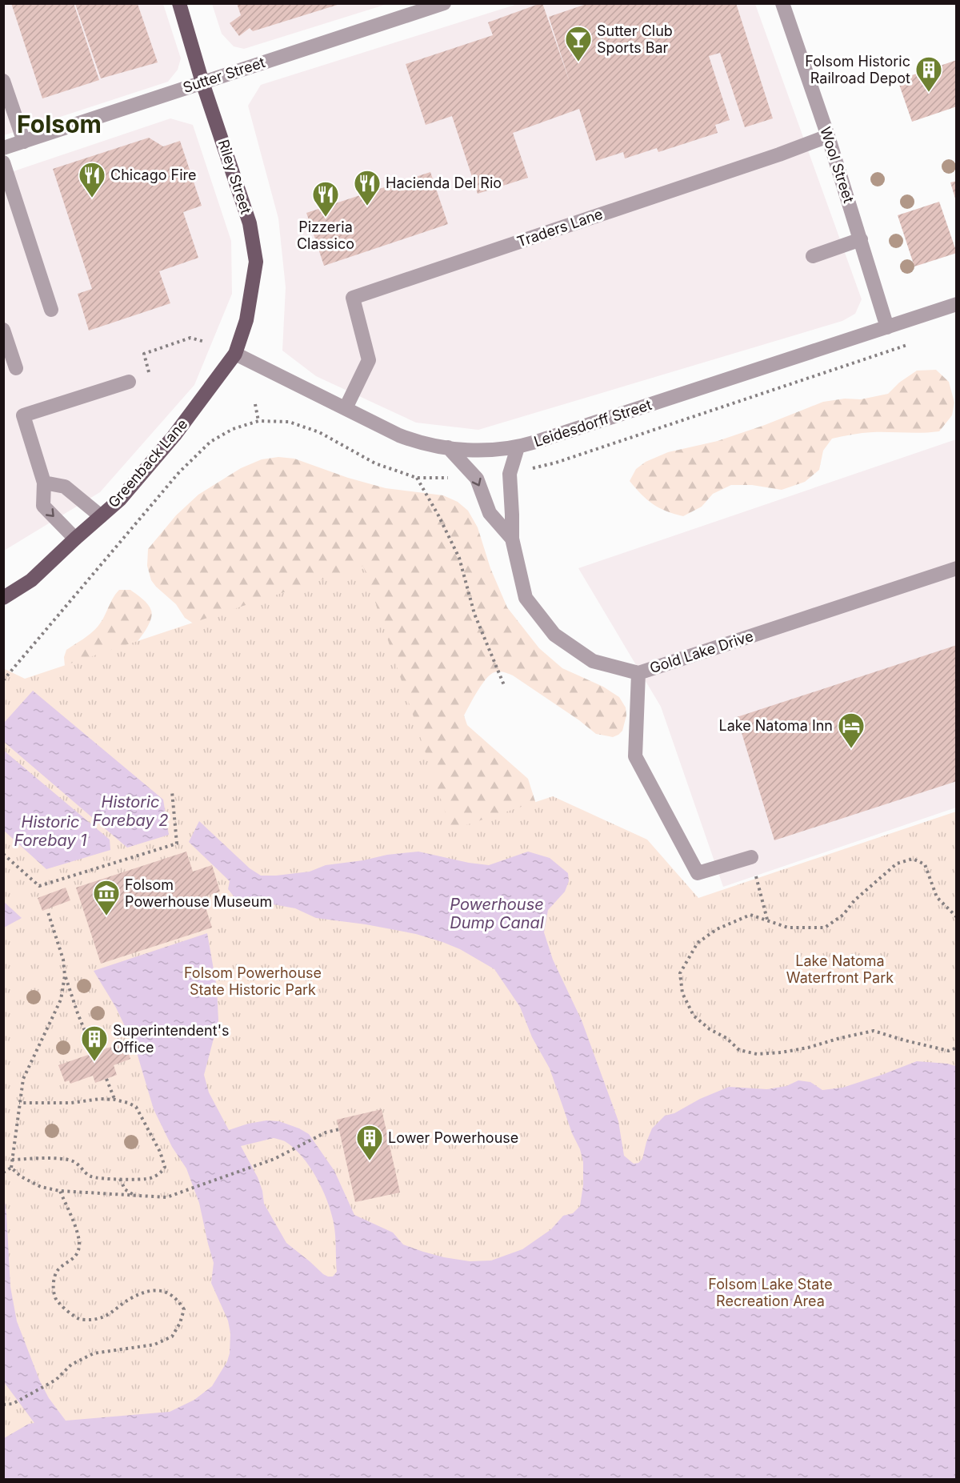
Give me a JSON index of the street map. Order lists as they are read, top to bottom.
{
  "streets": {
    "main road": ["Riley Street", "Greenback Lane"],
    "street": [
      "Sutter Street",
      "Wool Street",
      "Traders Lane",
      "Leidesdorff Street",
      "Gold Lake Drive"
    ]
  },
  "crossings": [
    ["Sutter Street", "Riley Street"],
    ["Wool Street", "Traders Lane"],
    ["Wool Street", "Leidesdorff Street"],
    ["Riley Street", "Leidesdorff Street"],
    ["Riley Street", "Greenback Lane"],
    ["Traders Lane", "Leidesdorff Street"],
    ["Leidesdorff Street", "Greenback Lane"],
    ["Leidesdorff Street", "Gold Lake Drive"]
  ],
  "districts": ["Folsom"],
  "water": ["Historic Forebay 2", "Historic Forebay 1", "Powerhouse Dump Canal"],
  "parks": ["Lake Natoma Waterfront Park", "Folsom Powerhouse State Historic Park", "Folsom Lake State Recreation Area"],
  "places": {
    "bar": ["Sutter Club Sports Bar"],
    "building": ["Folsom Historic Railroad Depot", "Superintendent's Office", "Lower Powerhouse"],
    "restaurant": ["Chicago Fire", "Hacienda Del Rio", "Pizzeria Classico"],
    "hotel": ["Lake Natoma Inn"],
    "museum": ["Folsom Powerhouse Museum"]
  }
}
